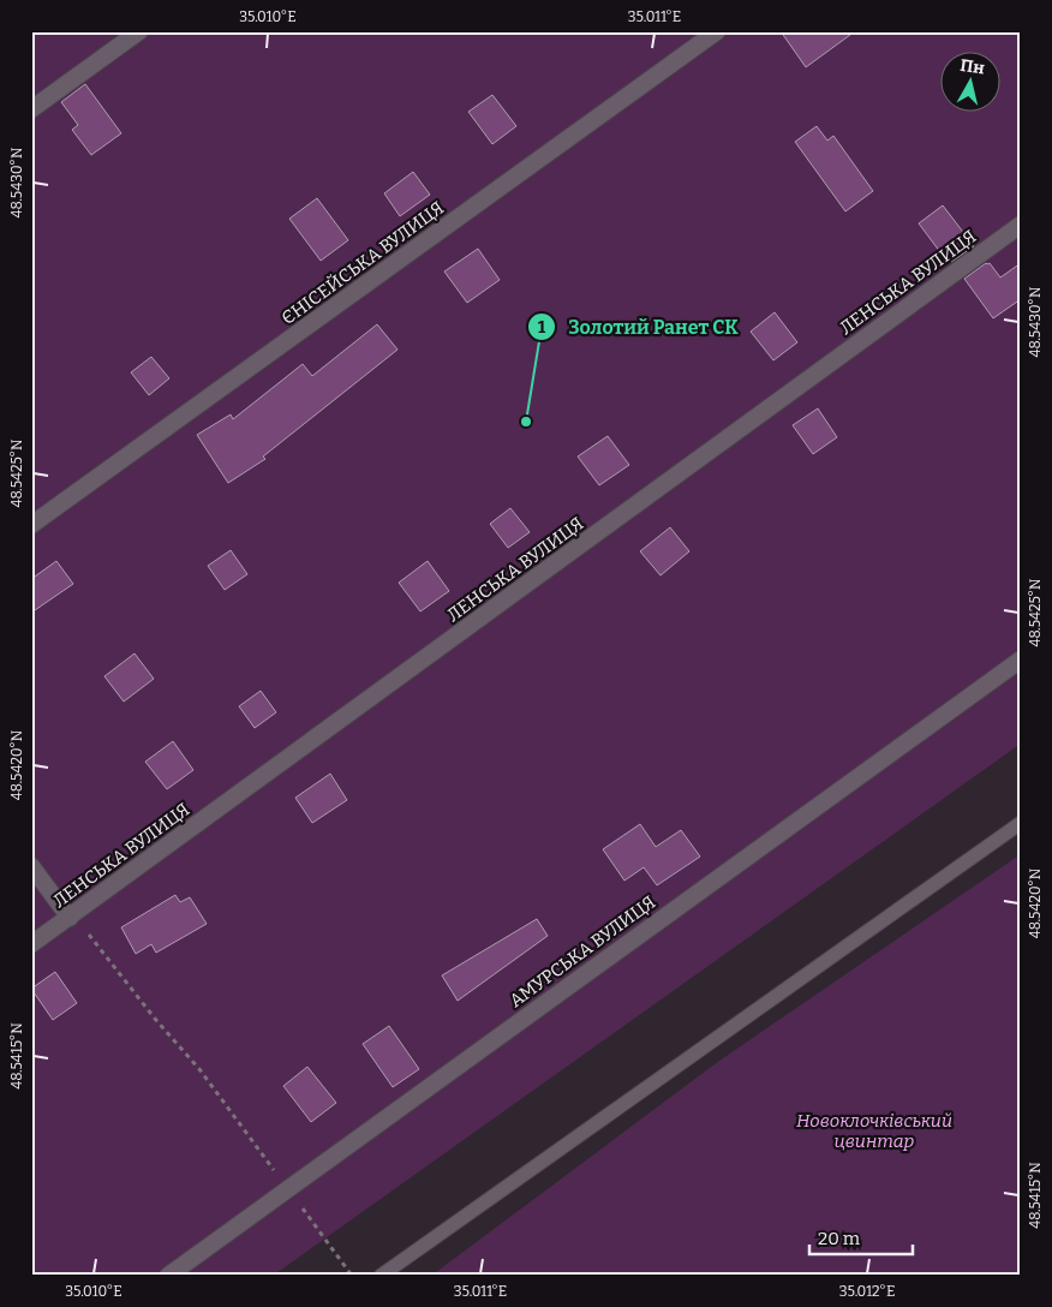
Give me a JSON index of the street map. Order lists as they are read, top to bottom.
{
  "streets": {
    "street": ["ЄНІСЕЙСЬКА ВУЛИЦЯ", "ЛЕНСЬКА ВУЛИЦЯ", "АМУРСЬКА ВУЛИЦЯ"]
  },
  "parks": ["Новоклочківський цвинтар"],
  "places": ["Золотий Ранет СК"],
  "scale_bar": "20 m",
  "north": "top",
  "coordinates": [
    "35.010°E",
    "35.011°E",
    "48.5430°N",
    "48.5425°N",
    "48.5420°N",
    "48.5415°N",
    "35.012°E"
  ]
}
